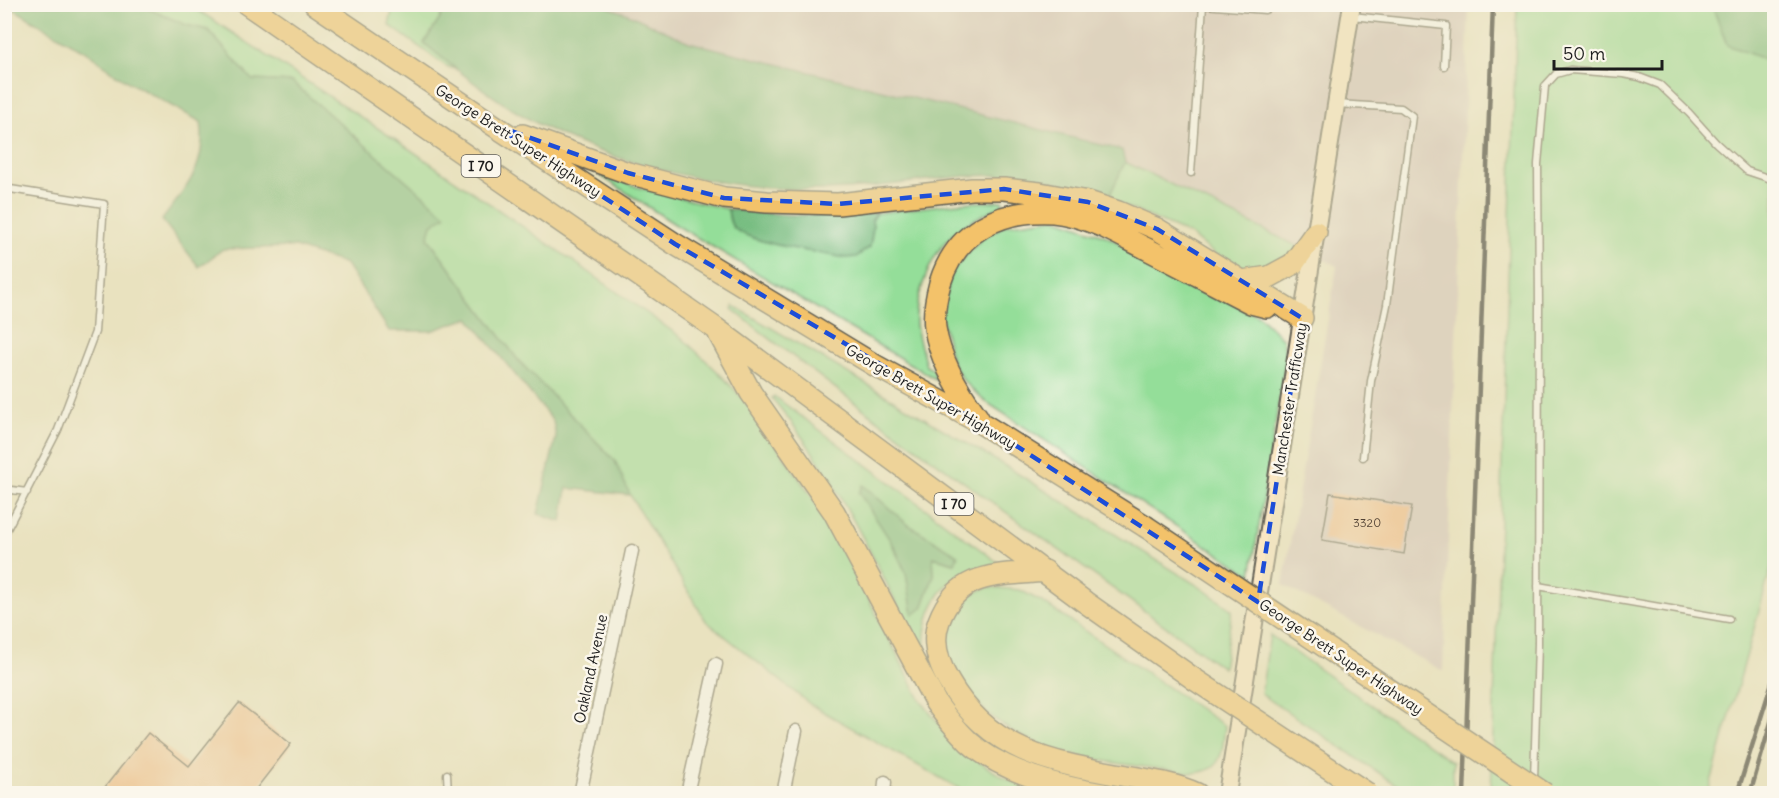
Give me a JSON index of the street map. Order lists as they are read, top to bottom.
{
  "streets": {
    "highway": ["George Brett Super Highway", "I 70"],
    "main road": ["Manchester Trafficway"],
    "street": ["Oakland Avenue"]
  },
  "house_numbers": ["3320"],
  "scale_bar": "50 m"
}
